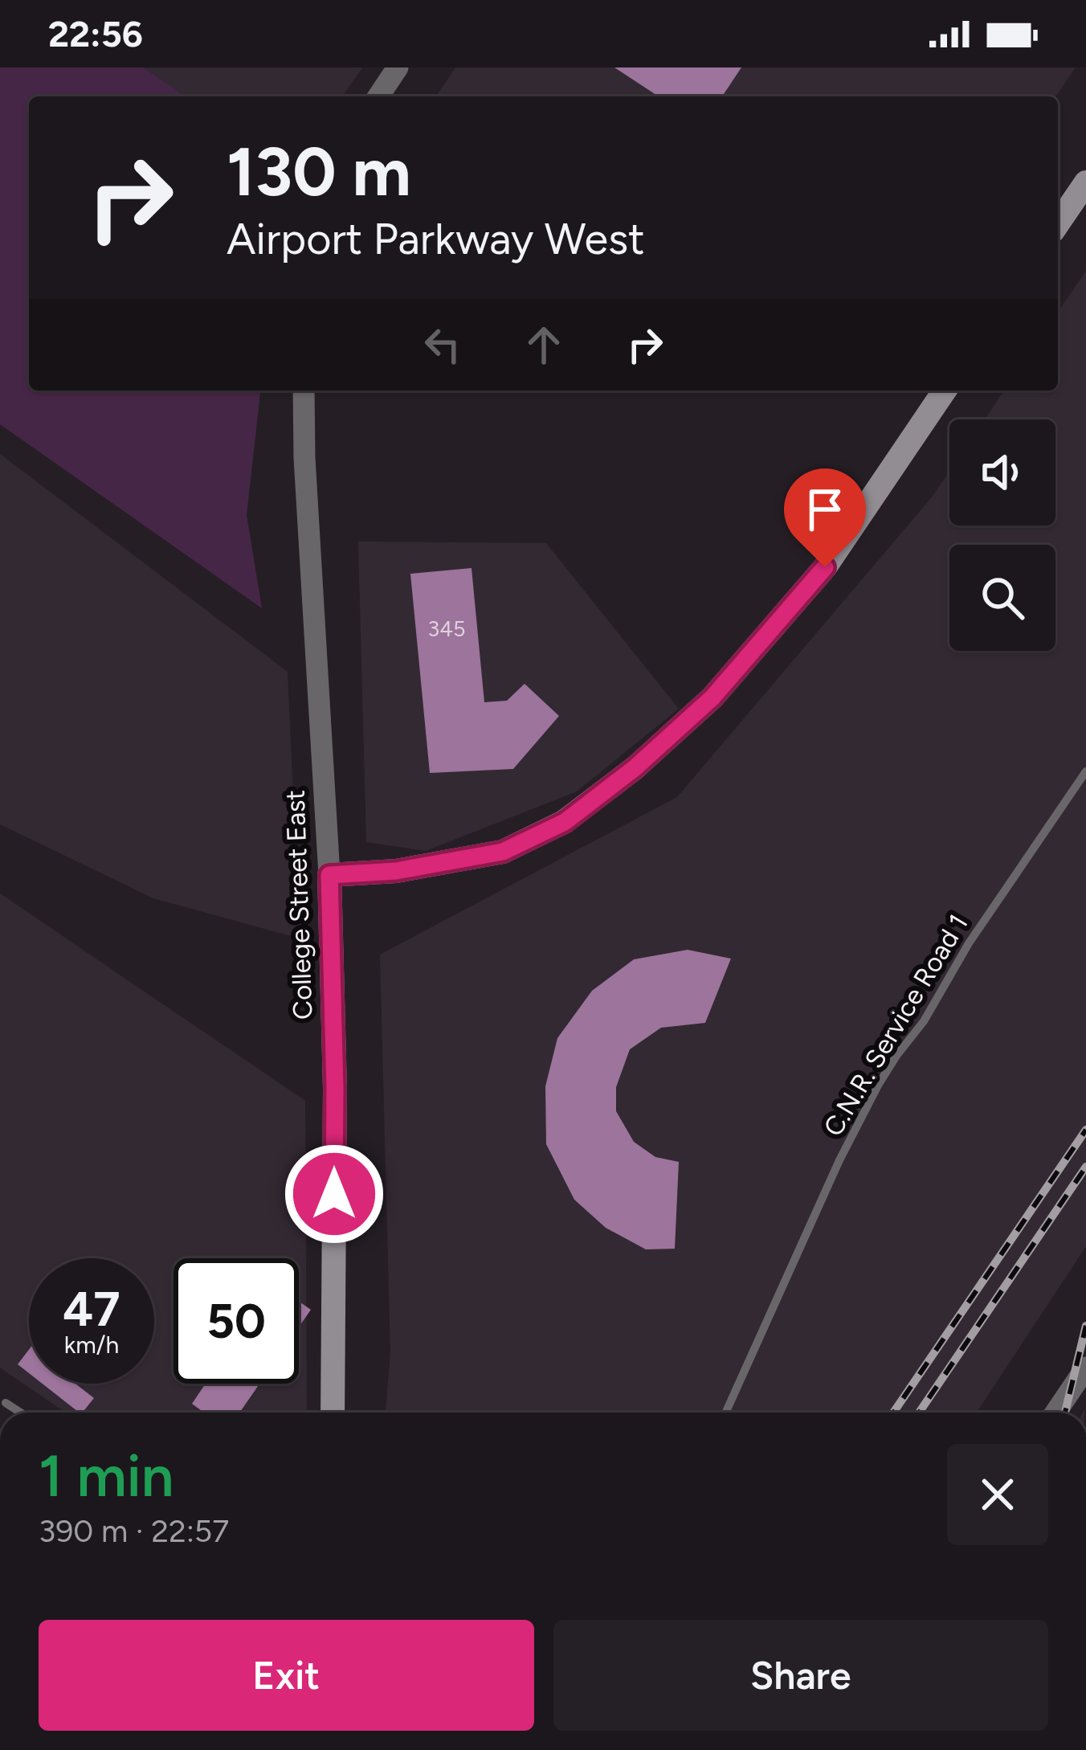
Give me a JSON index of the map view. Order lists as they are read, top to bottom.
{
  "streets": {
    "main road": ["College Street East"],
    "lane": ["C.N.R. Service Road 1"]
  },
  "house_numbers": ["345"],
  "page": {
    "status": "22:56",
    "turn": ["130 m", "Airport Parkway West"],
    "speed": "47 km/h",
    "limit": "50",
    "heading": ["1 min", "390 m · 22:57"],
    "buttons": ["Exit", "Share"]
  }
}
